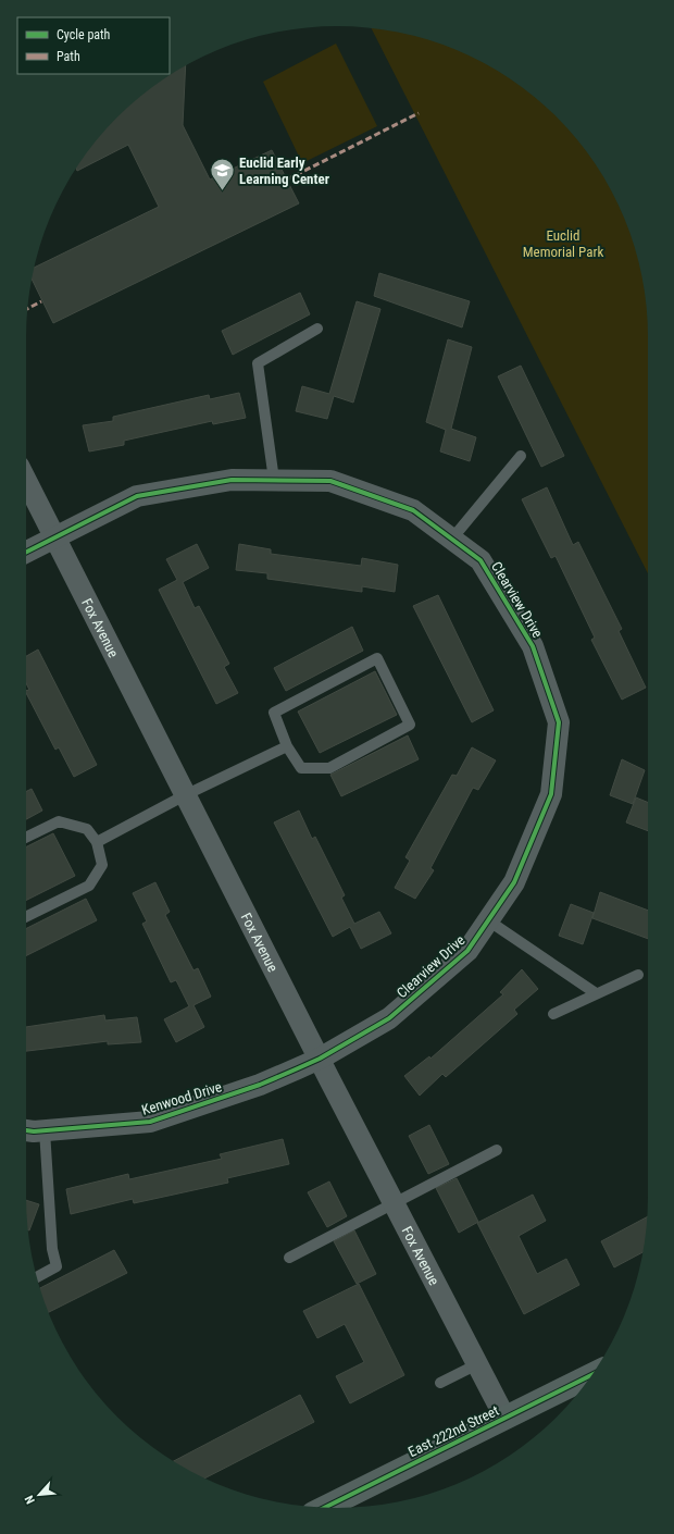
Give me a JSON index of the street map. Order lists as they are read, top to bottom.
{
  "streets": {
    "street": [
      "Clearview Drive",
      "Fox Avenue",
      "Kenwood Drive",
      "East 222nd Street"
    ]
  },
  "crossings": [
    ["Clearview Drive", "Fox Avenue"],
    ["Clearview Drive", "Kenwood Drive"],
    ["Fox Avenue", "Kenwood Drive"],
    ["Fox Avenue", "East 222nd Street"]
  ],
  "parks": ["Euclid Memorial Park"],
  "places": {
    "school or university": ["Euclid Early Learning Center"]
  },
  "legend": ["Cycle path", "Path"],
  "north": "bottom left"
}
